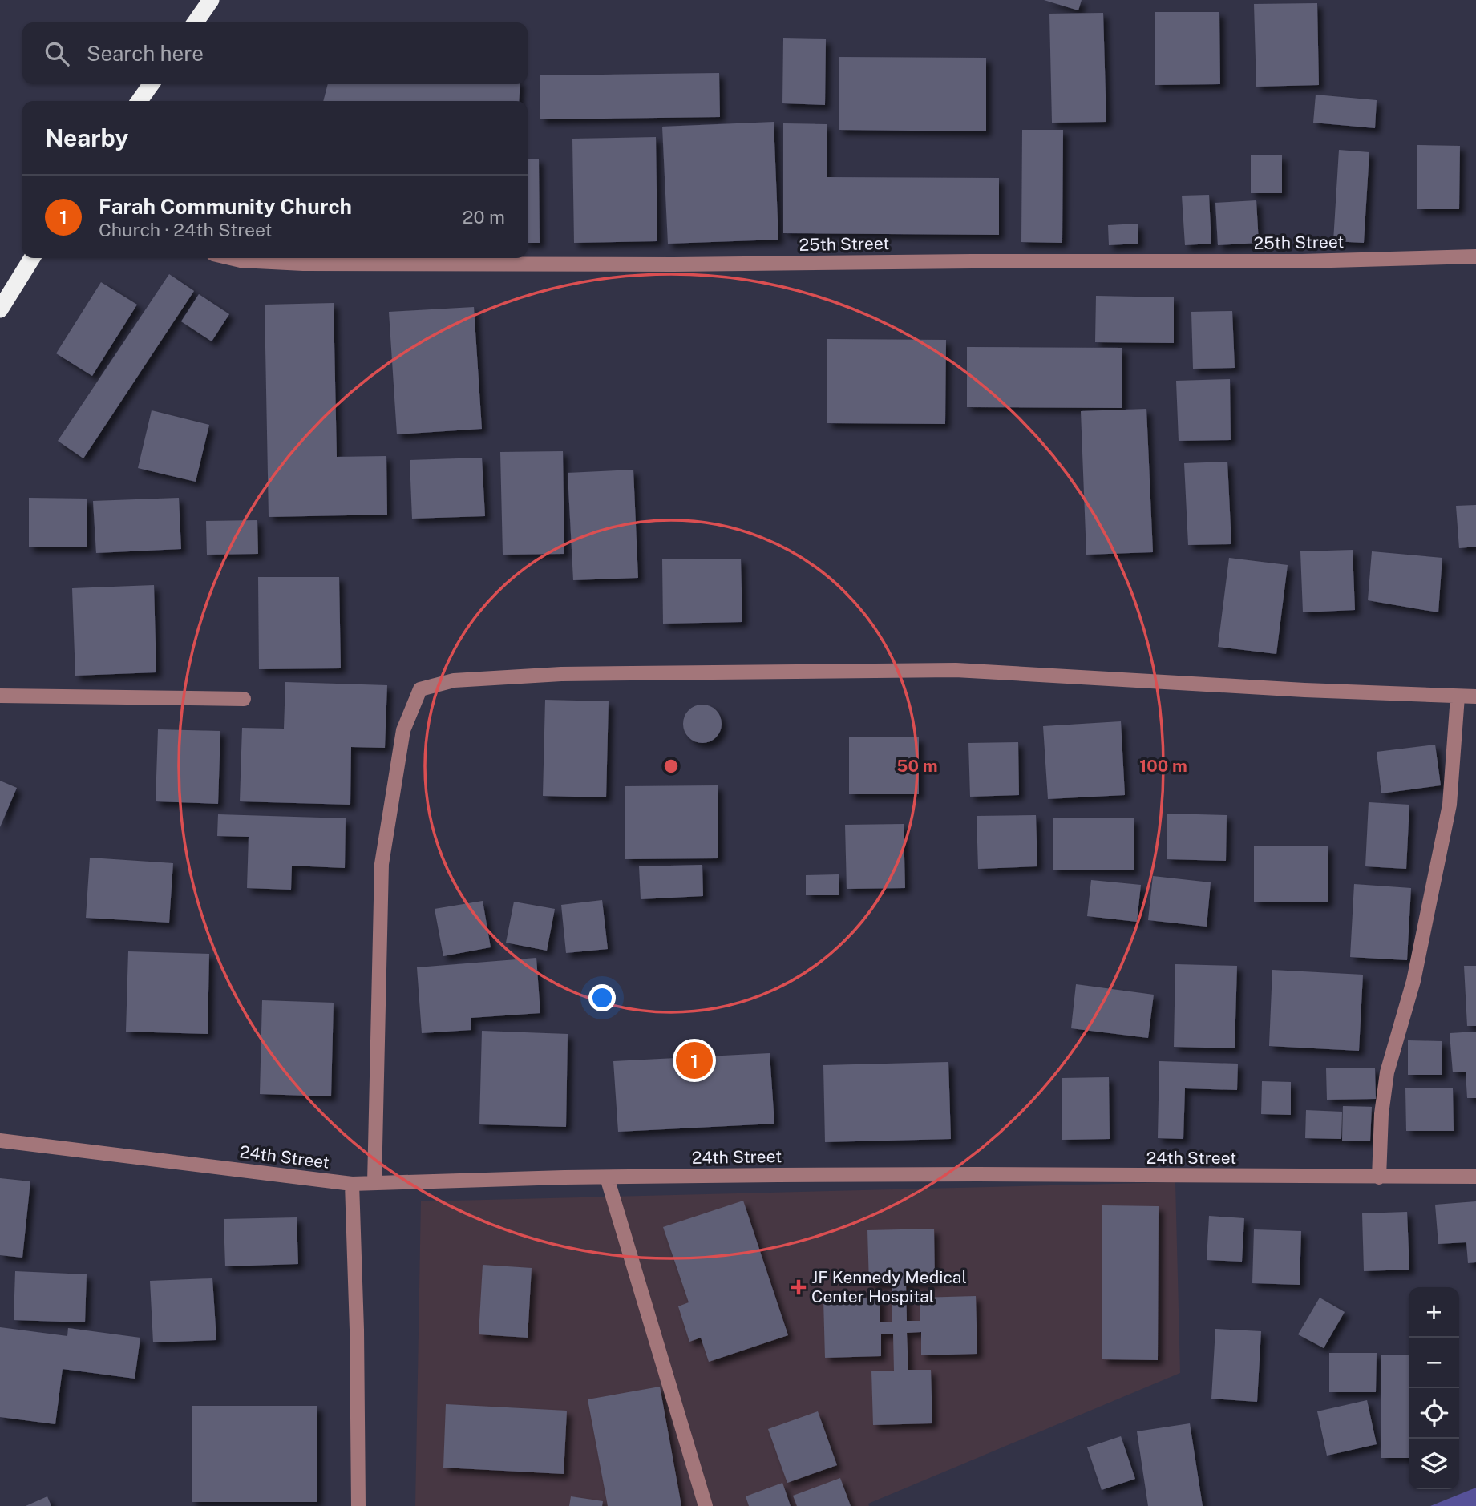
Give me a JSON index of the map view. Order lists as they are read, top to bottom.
{
  "streets": {
    "street": ["25th Street", "24th Street"]
  },
  "places": {
    "health": ["JF Kennedy Medical Center Hospital"]
  },
  "page": {
    "search": "Search here",
    "heading": "Nearby",
    "list": [
      {
        "mark": "1",
        "name": "Farah Community Church",
        "note": "Church · 24th Street",
        "value": "20 m"
      }
    ],
    "pins": "1",
    "map_buttons": ["+", "−"]
  },
  "rings": ["50 m", "100 m"]
}
